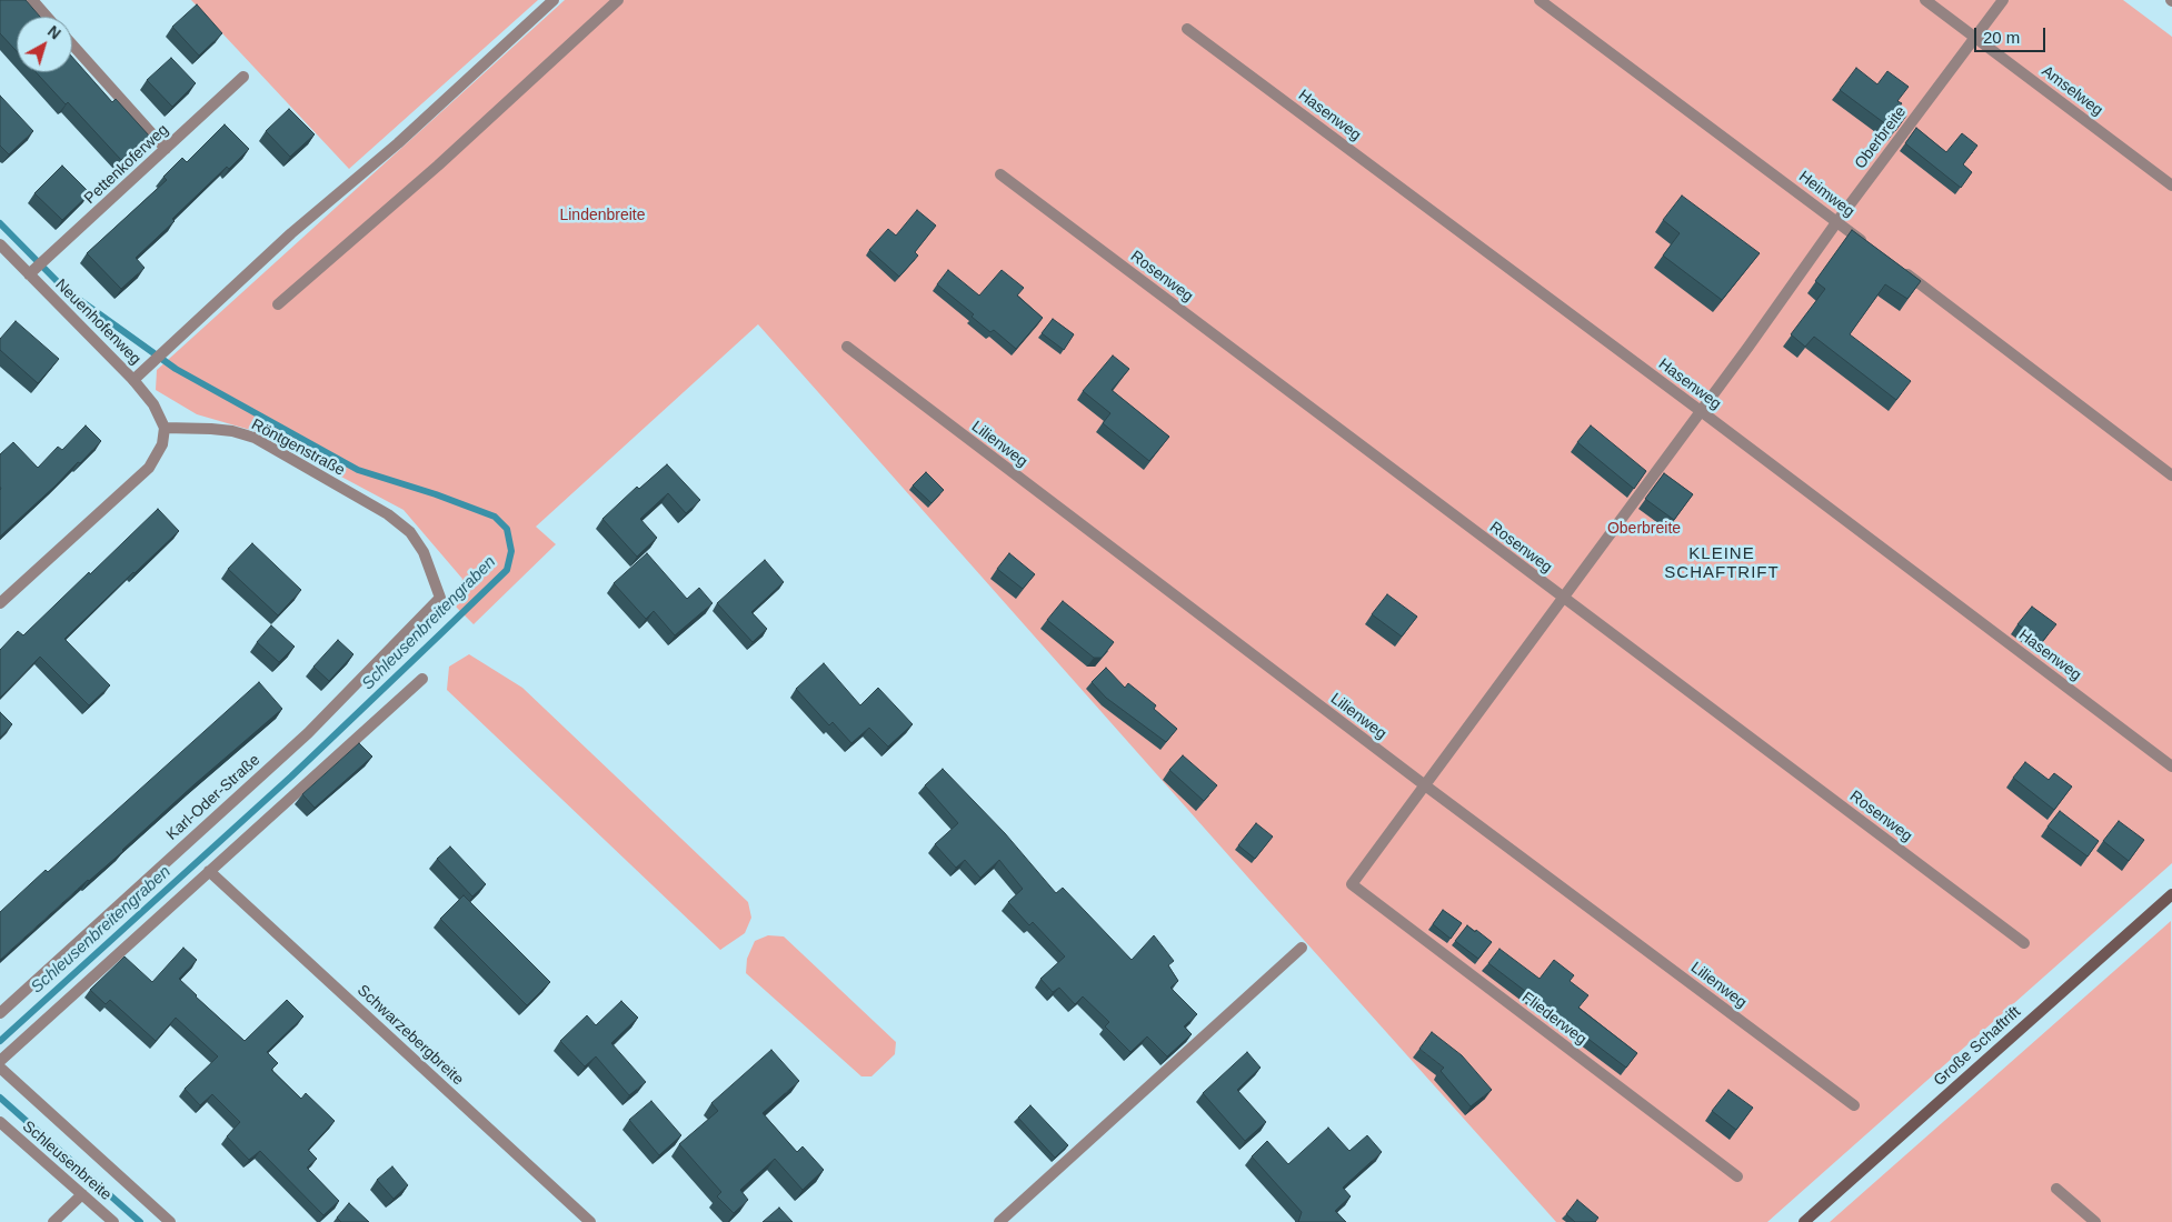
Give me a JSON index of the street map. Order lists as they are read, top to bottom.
{
  "streets": {
    "street": [
      "Amselweg",
      "Hasenweg",
      "Oberbreite",
      "Pettenkoferweg",
      "Heimweg",
      "Rosenweg",
      "Neuenhofenweg",
      "Lilienweg",
      "Röntgenstraße",
      "Karl-Oder-Straße",
      "Fliederweg",
      "Schwarzebergbreite",
      "Große Schaftrift",
      "Schleusenbreite"
    ]
  },
  "crossings": [
    ["Amselweg", "Oberbreite"],
    ["Hasenweg", "Oberbreite"],
    ["Oberbreite", "Heimweg"],
    ["Oberbreite", "Rosenweg"],
    ["Oberbreite", "Lilienweg"],
    ["Oberbreite", "Fliederweg"],
    ["Pettenkoferweg", "Neuenhofenweg"],
    ["Neuenhofenweg", "Röntgenstraße"],
    ["Röntgenstraße", "Karl-Oder-Straße"]
  ],
  "districts": ["KLEINE SCHAFTRIFT"],
  "water": ["Schleusenbreitengraben"],
  "parks": ["Lindenbreite", "Oberbreite"],
  "scale_bar": "20 m",
  "north": "top right"
}
